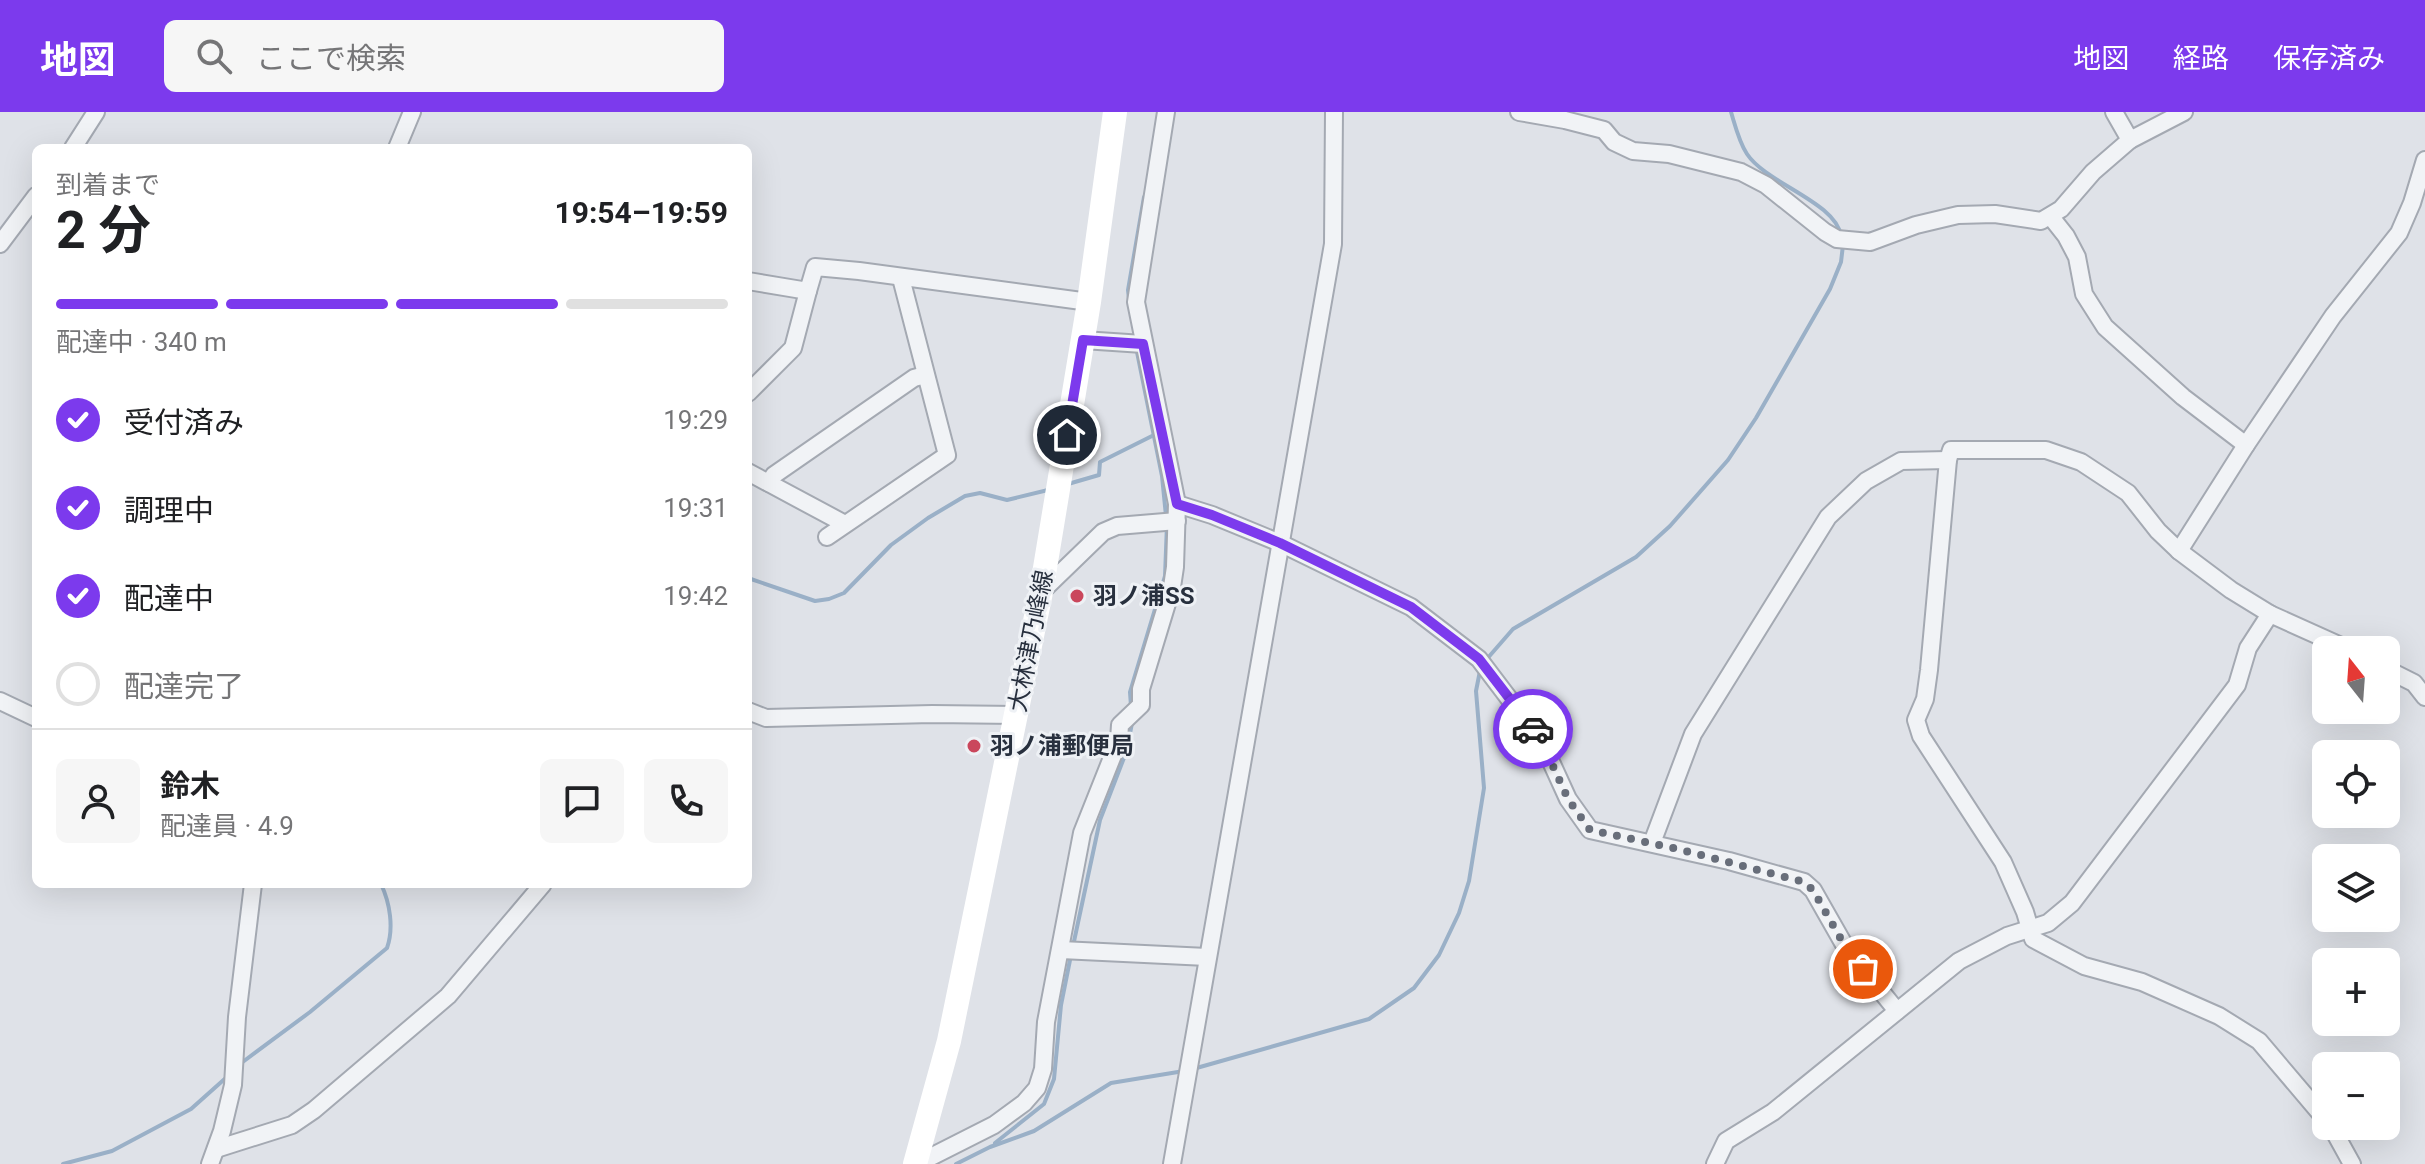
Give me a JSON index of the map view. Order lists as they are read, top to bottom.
{
  "streets": {
    "main road": ["大林津乃峰線"]
  },
  "places": ["羽ノ浦SS", "羽ノ浦郵便局"],
  "north": "top",
  "page": {
    "header": "地図",
    "search": "ここで検索",
    "nav": ["地図", "経路", "保存済み"],
    "heading": ["2 分", "到着まで", "19:54–19:59"],
    "panel": ["鈴木", "配達員 · 4.9"],
    "bar": "配達中 · 340 m",
    "list": [
      ["受付済み", "19:29"],
      ["調理中", "19:31"],
      ["配達中", "19:42"],
      "配達完了"
    ],
    "map_buttons": ["+", "−"]
  }
}
